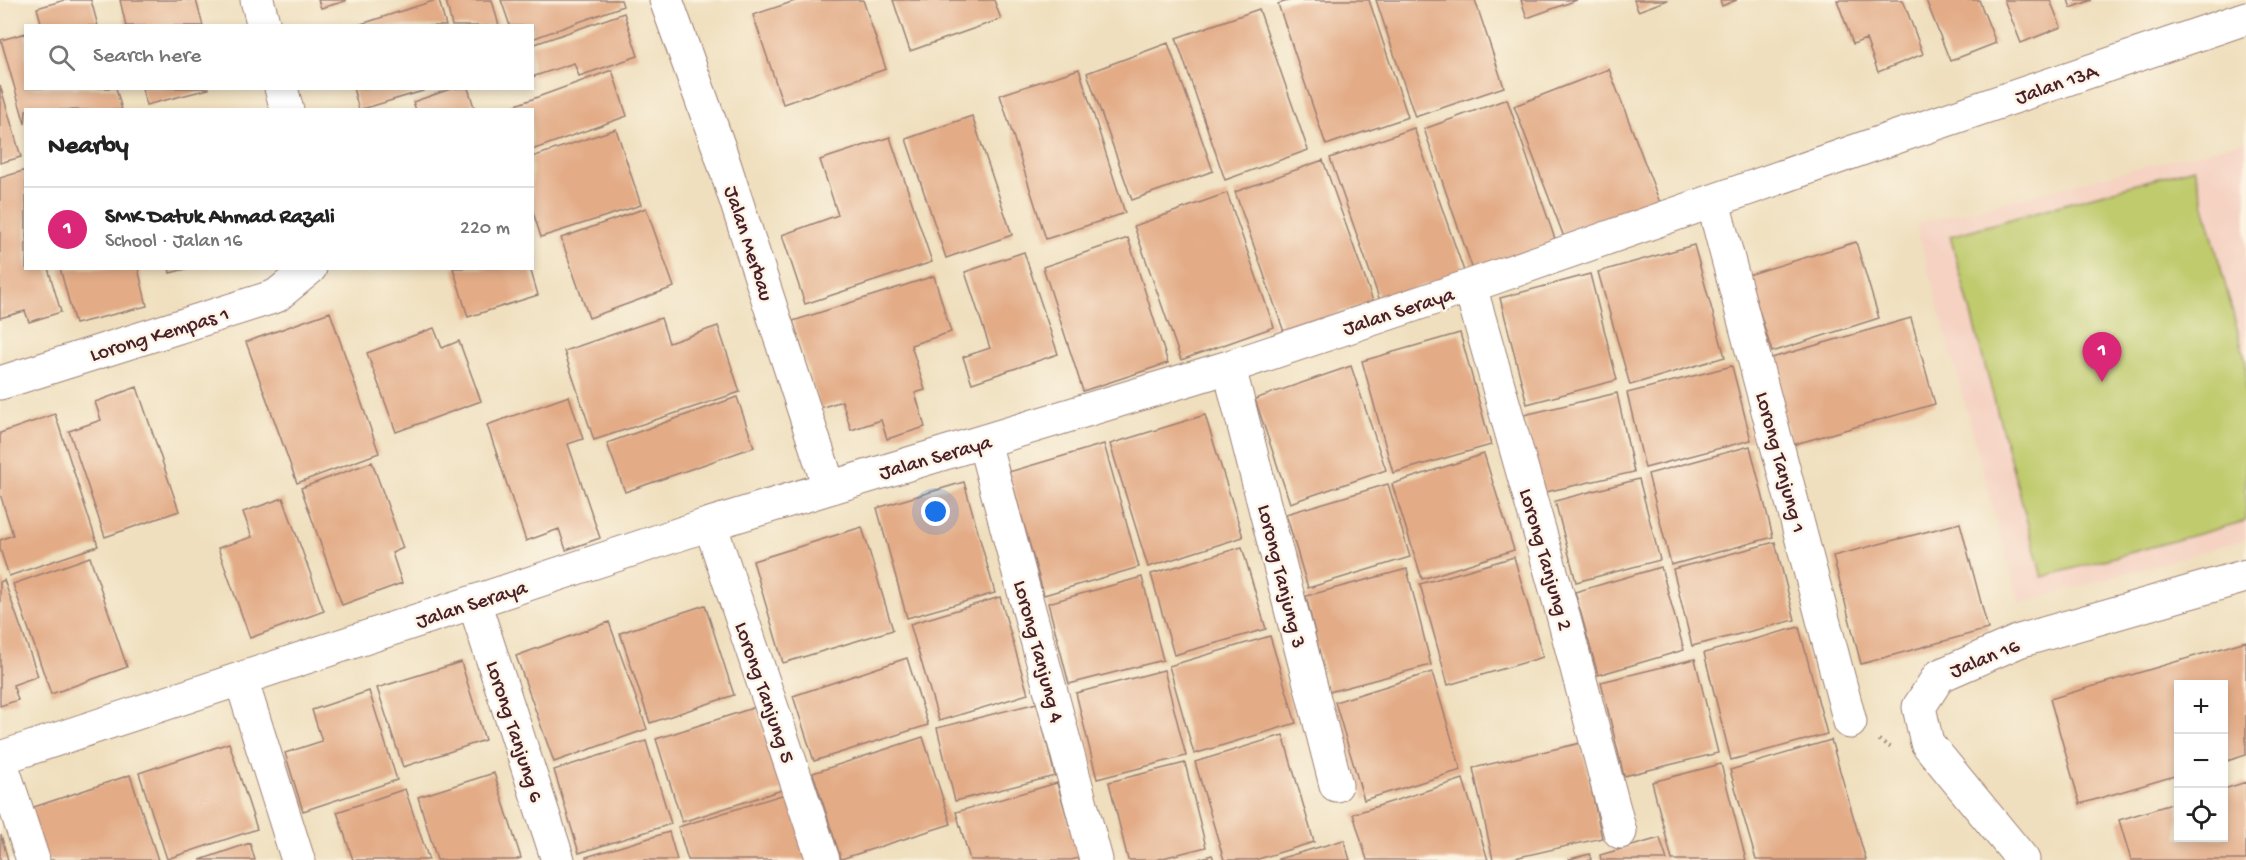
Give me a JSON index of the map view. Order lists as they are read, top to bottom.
{
  "streets": {
    "street": [
      "Jalan 13A",
      "Jalan Merbau",
      "Jalan Seraya",
      "Lorong Kempas 1",
      "Lorong Tanjung 1",
      "Lorong Tanjung 2",
      "Lorong Tanjung 3",
      "Lorong Tanjung 4",
      "Jalan 16",
      "Lorong Tanjung 5",
      "Lorong Tanjung 6"
    ]
  },
  "crossings": [
    ["Jalan 13A", "Jalan Seraya"],
    ["Jalan Merbau", "Jalan Seraya"],
    ["Jalan Seraya", "Lorong Tanjung 1"],
    ["Jalan Seraya", "Lorong Tanjung 2"],
    ["Jalan Seraya", "Lorong Tanjung 3"],
    ["Jalan Seraya", "Lorong Tanjung 4"],
    ["Jalan Seraya", "Lorong Tanjung 5"],
    ["Jalan Seraya", "Lorong Tanjung 6"]
  ],
  "page": {
    "search": "Search here",
    "heading": "Nearby",
    "list": [
      {
        "mark": "1",
        "name": "SMK Datuk Ahmad Razali",
        "note": "School · Jalan 16",
        "value": "220 m"
      }
    ],
    "pins": "1",
    "map_buttons": ["+", "−"]
  }
}
